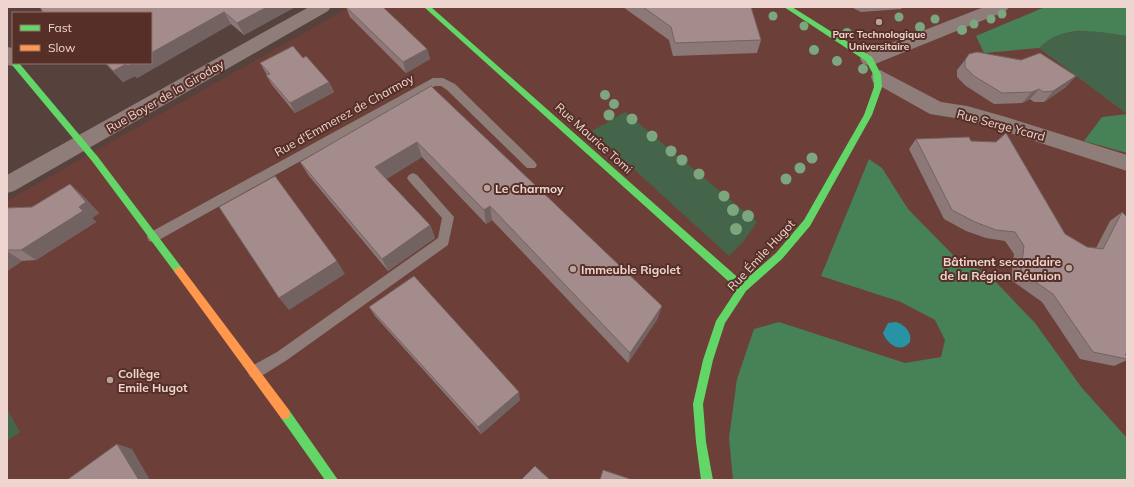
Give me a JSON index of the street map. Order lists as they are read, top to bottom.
{
  "streets": {
    "street": [
      "Rue Boyer de la Giroday",
      "Rue Serge Ycard",
      "Rue Maurice Tomi",
      "Rue Émile Hugot"
    ],
    "lane": ["Rue d'Emmerez de Charmoy"]
  },
  "crossings": [
    ["Rue Serge Ycard", "Rue Émile Hugot"],
    ["Rue Maurice Tomi", "Rue Émile Hugot"]
  ],
  "places": [
    "Parc Technologique Universitaire",
    "Le Charmoy",
    "Bâtiment secondaire de la Région Réunion",
    "Immeuble Rigolet",
    "Collège Emile Hugot"
  ],
  "legend": ["Fast", "Slow"]
}
